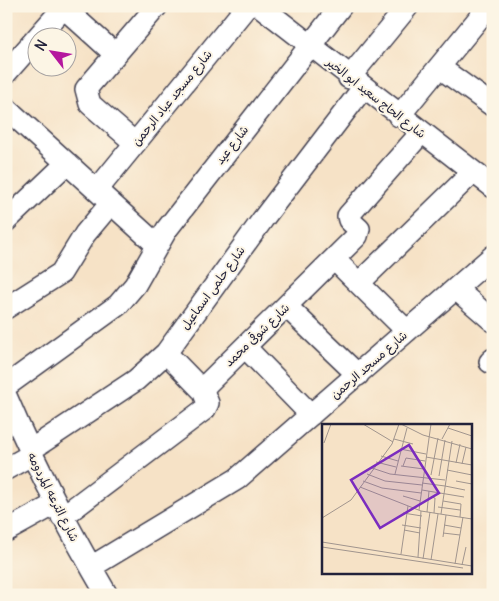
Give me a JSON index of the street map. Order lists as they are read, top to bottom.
{
  "streets": {
    "street": [
      "شارع مسجد عباد الرحمن",
      "شارع الحاج سعيد ابو الخير",
      "شارع عيد",
      "شارع حلمى اسماعيل",
      "شارع شوقى محمد",
      "شارع مسجد الرحمن",
      "شارع الترعه المردومه"
    ]
  },
  "crossings": [
    ["شارع الحاج سعيد ابو الخير", "شارع عيد"],
    ["شارع الحاج سعيد ابو الخير", "شارع حلمى اسماعيل"],
    ["شارع الحاج سعيد ابو الخير", "شارع شوقى محمد"],
    ["شارع حلمى اسماعيل", "شارع الترعه المردومه"],
    ["شارع شوقى محمد", "شارع الترعه المردومه"],
    ["شارع مسجد الرحمن", "شارع الترعه المردومه"]
  ],
  "north": "top left"
}
